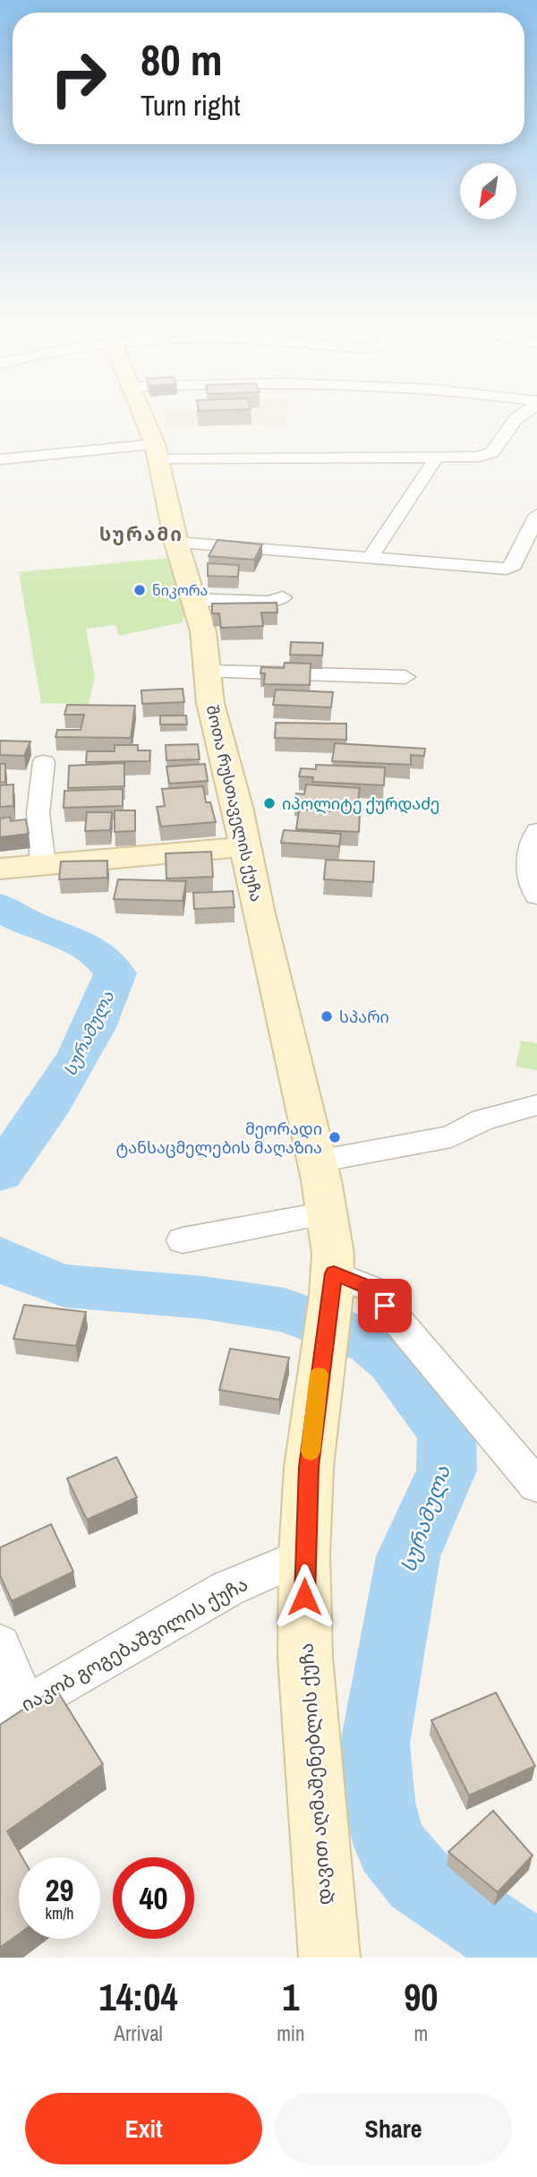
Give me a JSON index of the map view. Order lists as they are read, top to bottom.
{
  "streets": {
    "street": ["შოთა რუსთაველის ქუჩა", "იაკობ გოგებაშვილის ქუჩა", "დავით აღმაშენებლის ქუჩა"]
  },
  "crossings": [
    ["შოთა რუსთაველის ქუჩა", "დავით აღმაშენებლის ქუჩა"],
    ["იაკობ გოგებაშვილის ქუჩა", "დავით აღმაშენებლის ქუჩა"]
  ],
  "districts": ["სურამი"],
  "water": ["სურამულა"],
  "places": [
    "ნიკორა",
    "იპოლიტე ქურდაძე",
    "სპარი",
    "მეორადი ტანსაცმელების მაღაზია"
  ],
  "north": "bottom left",
  "page": {
    "turn": ["80 m", "Turn right"],
    "speed": "29 km/h",
    "limit": "40",
    "eta": [
      "14:04",
      "Arrival",
      "1",
      "min",
      "90",
      "m"
    ],
    "buttons": ["Exit", "Share"]
  }
}
